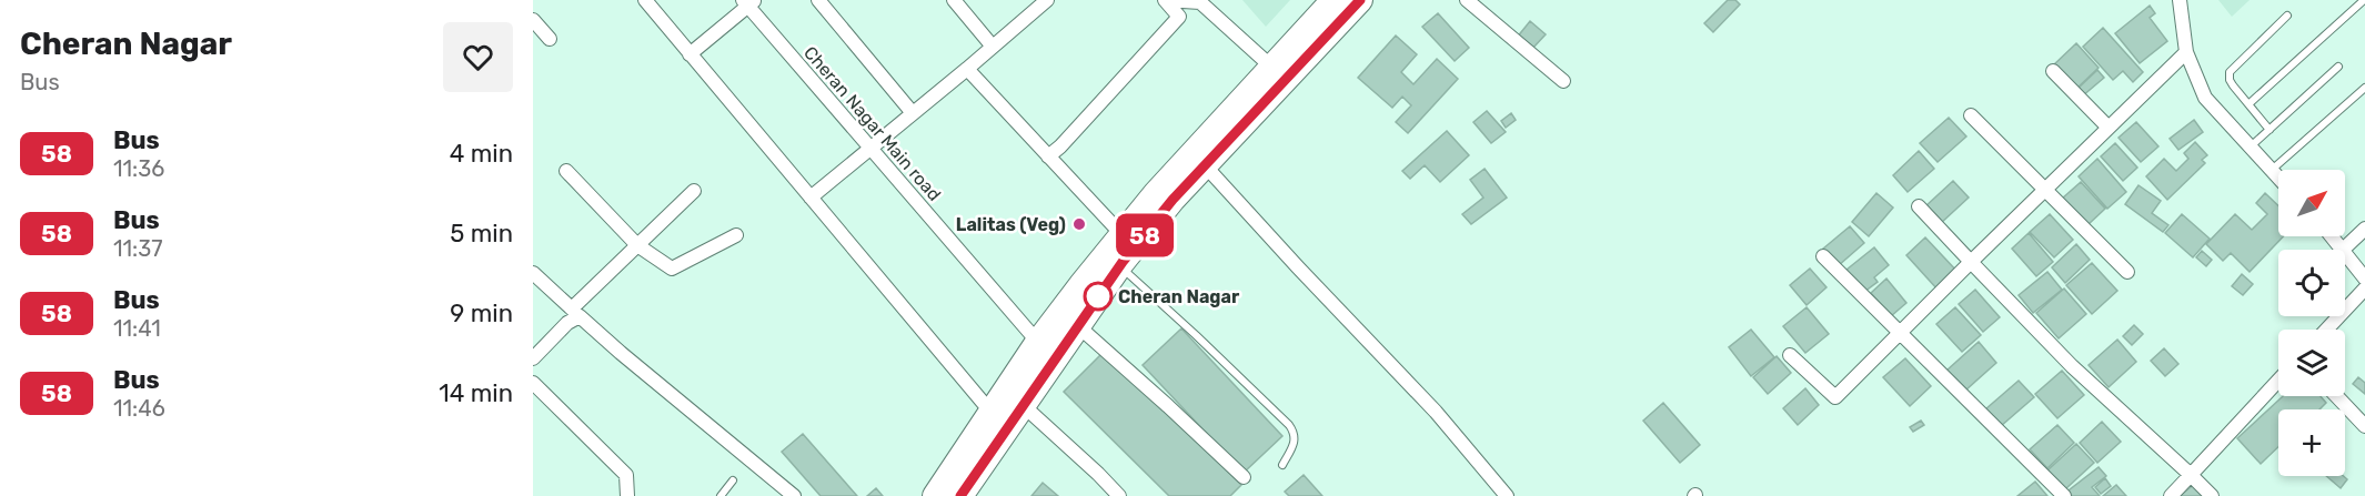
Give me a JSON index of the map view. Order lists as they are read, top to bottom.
{
  "streets": {
    "street": ["Cheran Nagar Main road"]
  },
  "places": ["Lalitas (Veg)", "Cheran Nagar"],
  "lines": ["bus line 58"],
  "north": "top right",
  "page": {
    "heading": ["Cheran Nagar", "Bus"],
    "on_map": "58",
    "list": [
      {
        "mark": "58",
        "name": "Bus",
        "note": "11:36",
        "value": "4 min"
      },
      {
        "mark": "58",
        "name": "Bus",
        "note": "11:37",
        "value": "5 min"
      },
      {
        "mark": "58",
        "name": "Bus",
        "note": "11:41",
        "value": "9 min"
      },
      {
        "mark": "58",
        "name": "Bus",
        "note": "11:46",
        "value": "14 min"
      }
    ],
    "map_buttons": "+"
  }
}
